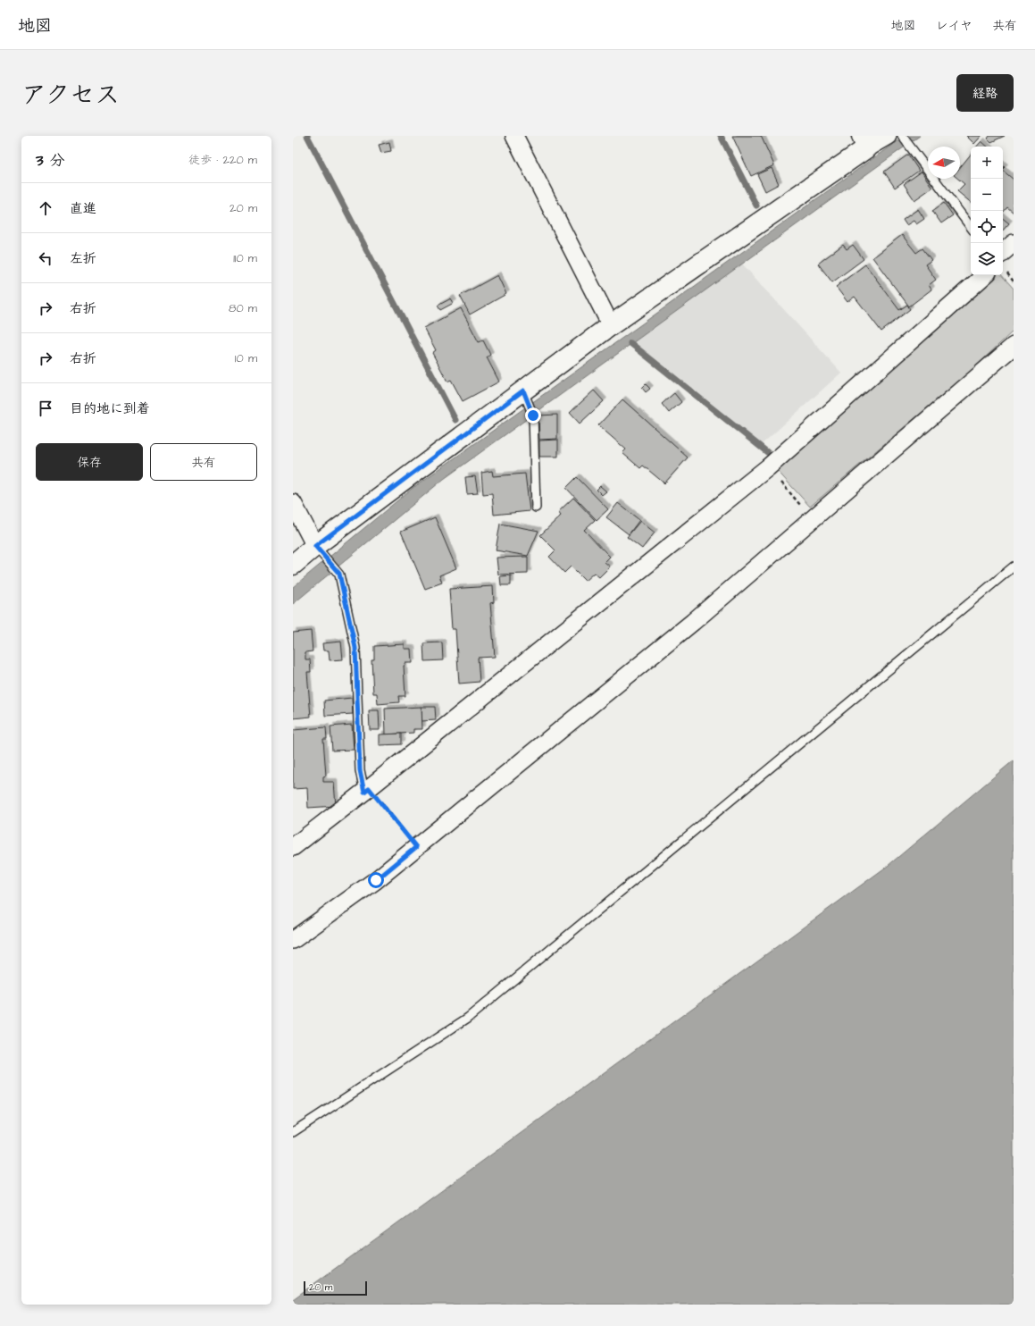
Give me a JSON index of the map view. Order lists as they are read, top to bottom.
{
  "scale_bar": "20 m",
  "north": "left",
  "page": {
    "header": "地図",
    "nav": ["地図", "レイヤ", "共有"],
    "title": "アクセス",
    "buttons": [
      "経路",
      ["保存", "共有"]
    ],
    "heading": ["3 分", "徒歩 · 220 m"],
    "map_buttons": ["+", "−"],
    "list": [
      ["直進", "20 m"],
      ["左折", "110 m"],
      ["右折", "80 m"],
      ["右折", "10 m"],
      "目的地に到着"
    ],
    "scale": "20 m"
  }
}
